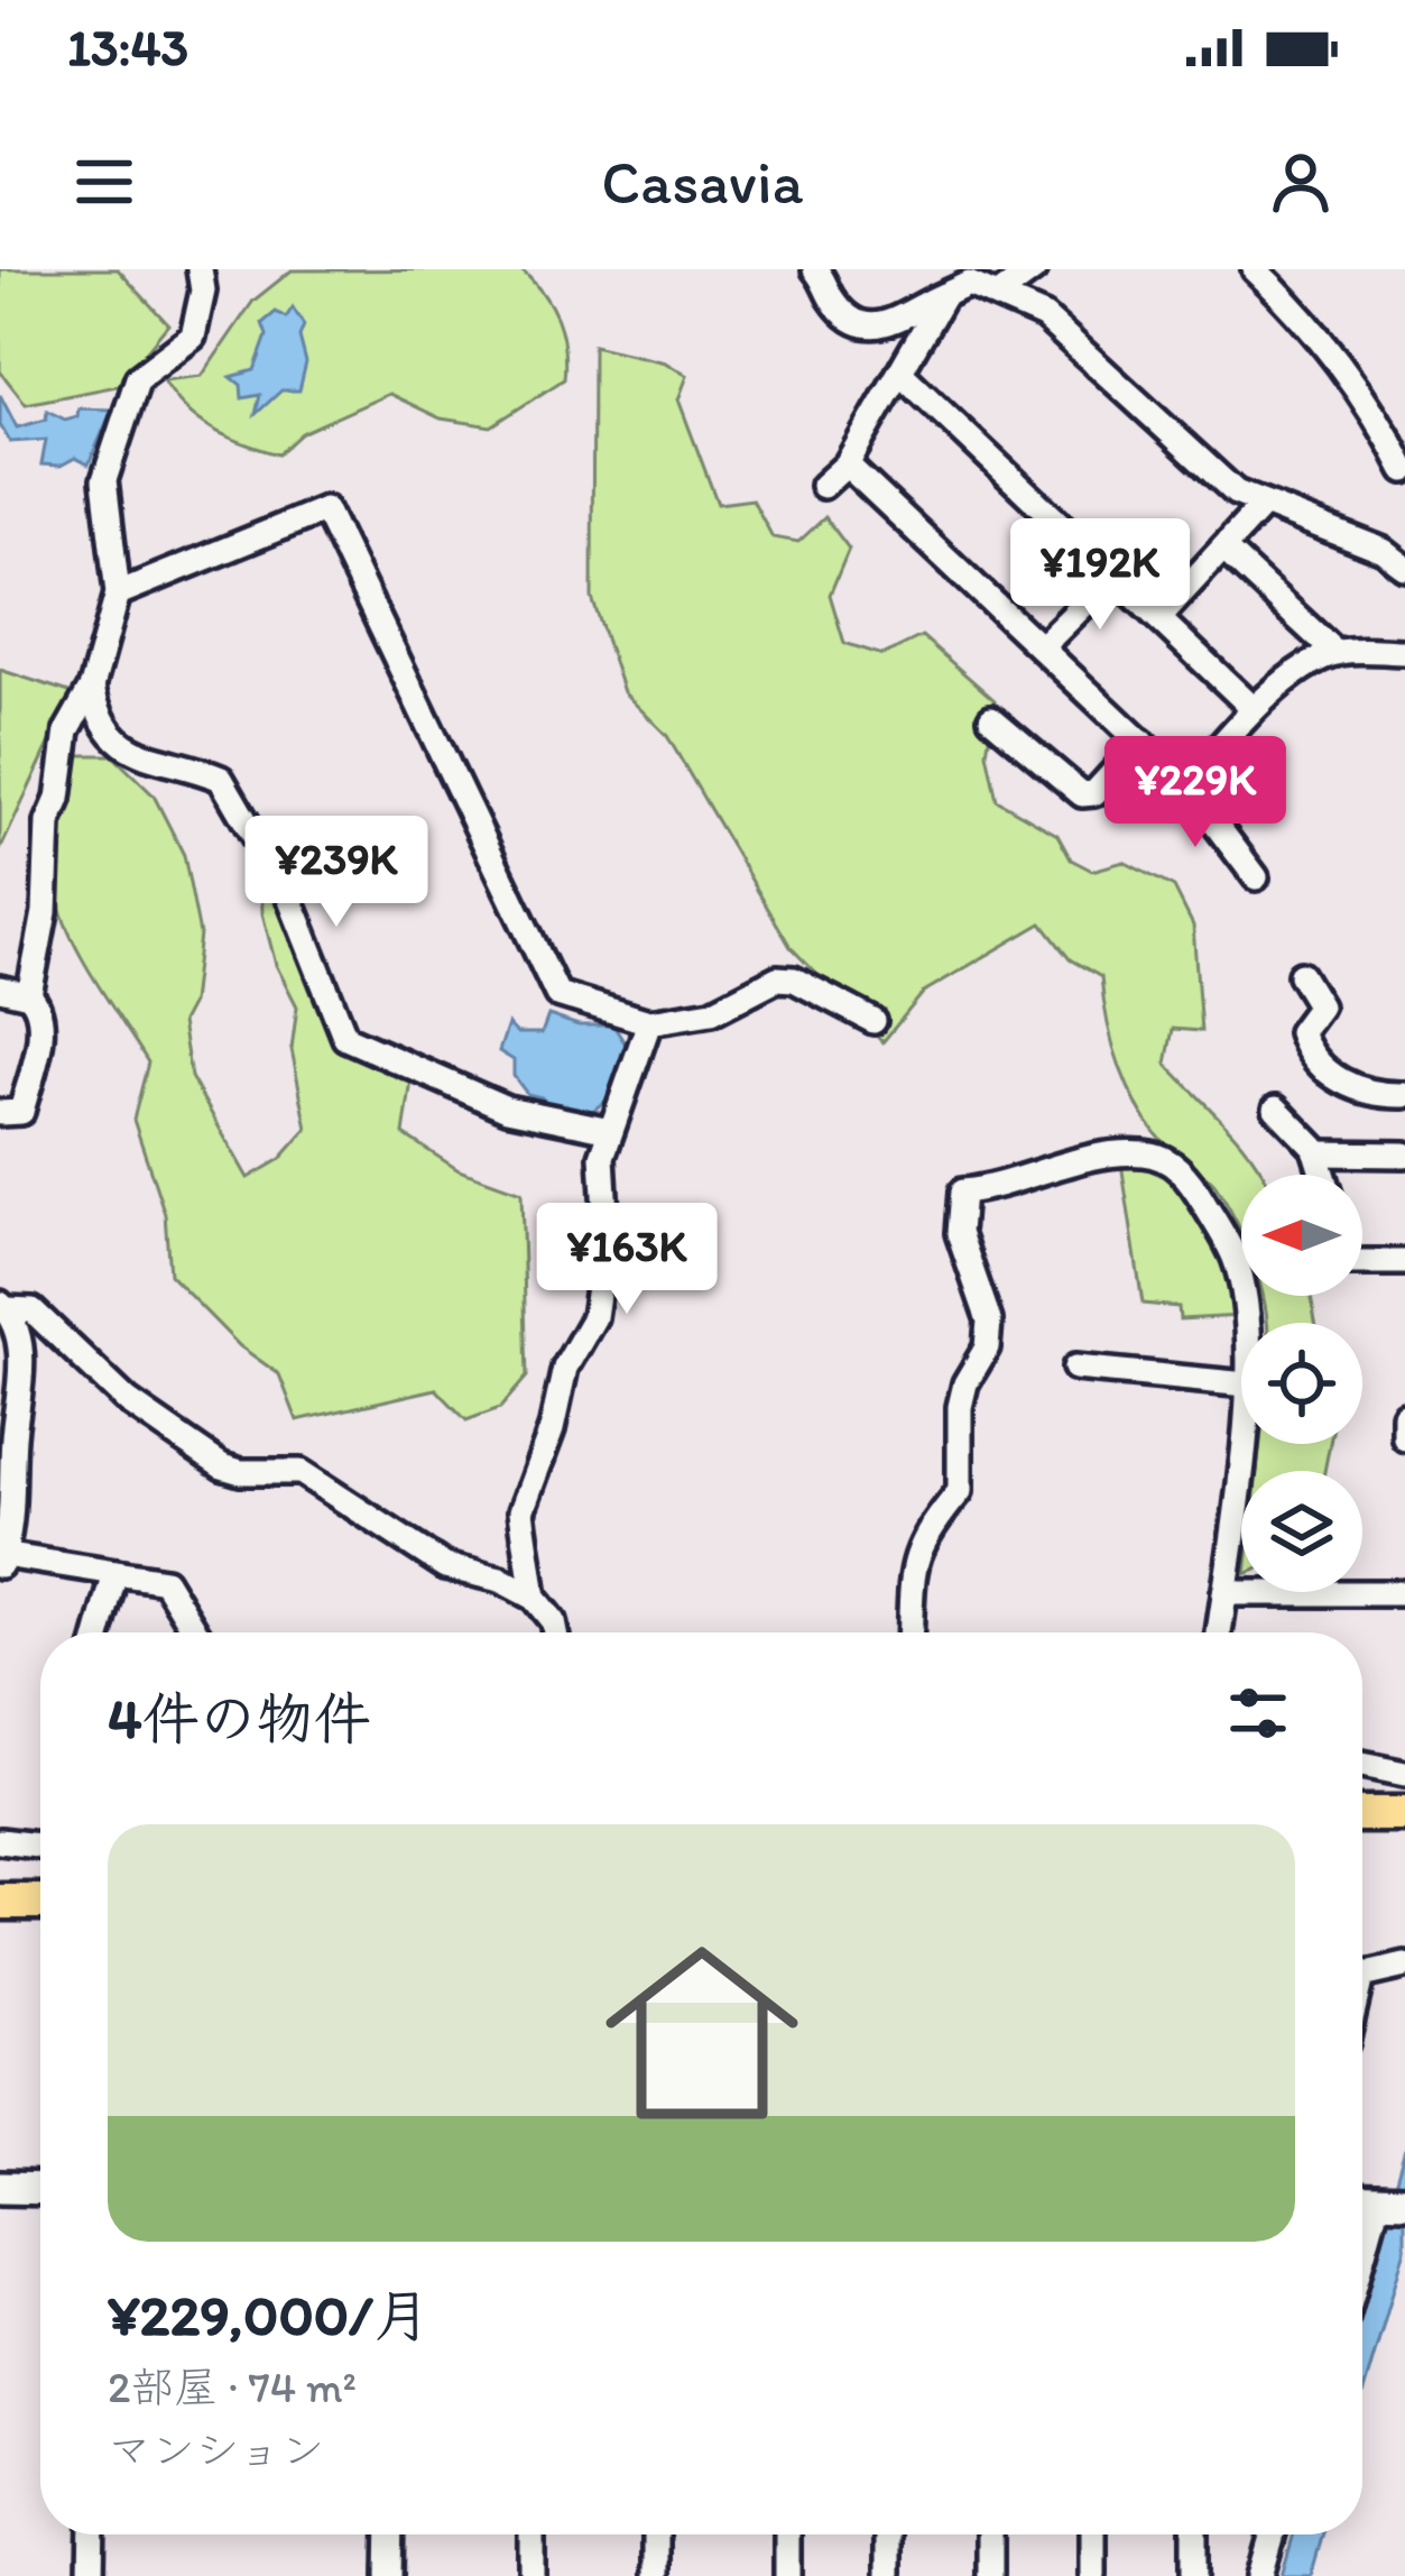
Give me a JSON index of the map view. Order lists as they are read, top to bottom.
{
  "north": "left",
  "page": {
    "status": "13:43",
    "header": "Casavia",
    "price": [
      "¥192K",
      "¥229K",
      "¥239K",
      "¥163K"
    ],
    "heading": "4件の物件",
    "list": [
      {
        "name": "¥229,000/月",
        "note": "2部屋 · 74 m² · マンション"
      }
    ]
  }
}
